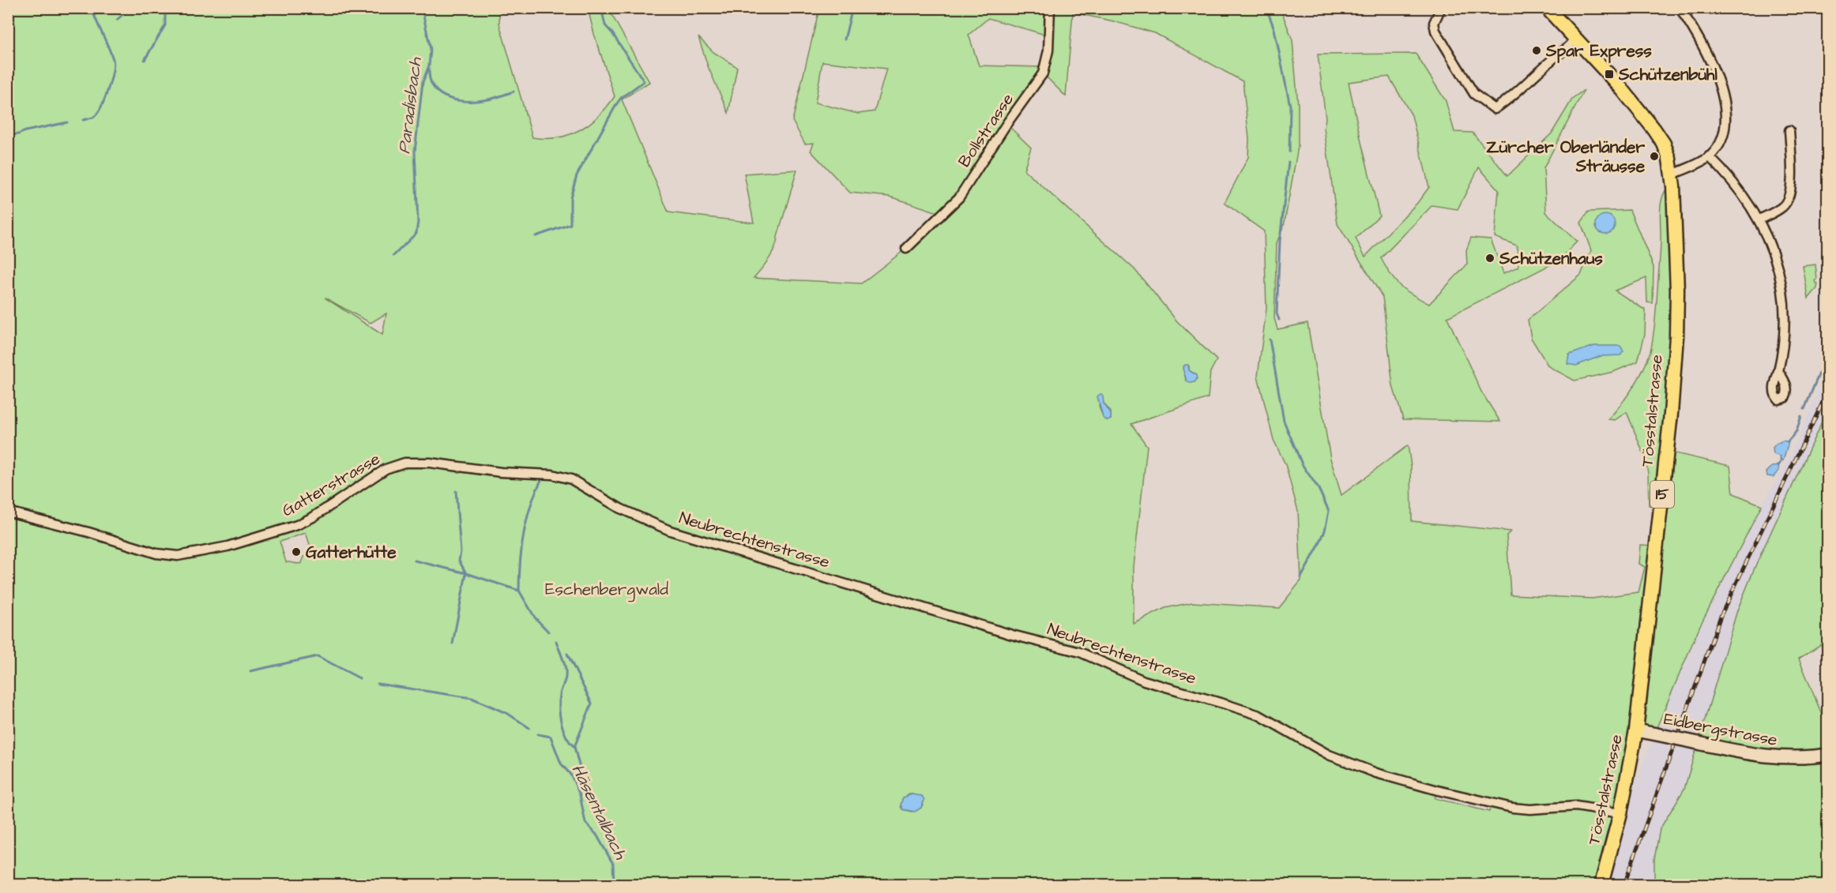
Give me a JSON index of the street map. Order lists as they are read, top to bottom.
{
  "streets": {
    "main road": ["Tösstalstrasse", "15"],
    "street": [
      "Bollstrasse",
      "Gatterstrasse",
      "Neubrechtenstrasse",
      "Eidbergstrasse"
    ]
  },
  "crossings": [
    ["Tösstalstrasse", "Neubrechtenstrasse"],
    ["Tösstalstrasse", "Eidbergstrasse"],
    ["Gatterstrasse", "Neubrechtenstrasse"]
  ],
  "water": ["Paradisbach", "Häsentalbach"],
  "parks": ["Eschenbergwald"],
  "places": {
    "other": [
      "Spar Express",
      "Zürcher Oberländer Sträusse",
      "Schützenhaus",
      "Gatterhütte"
    ],
    "transit": ["Schützenbühl"]
  }
}
